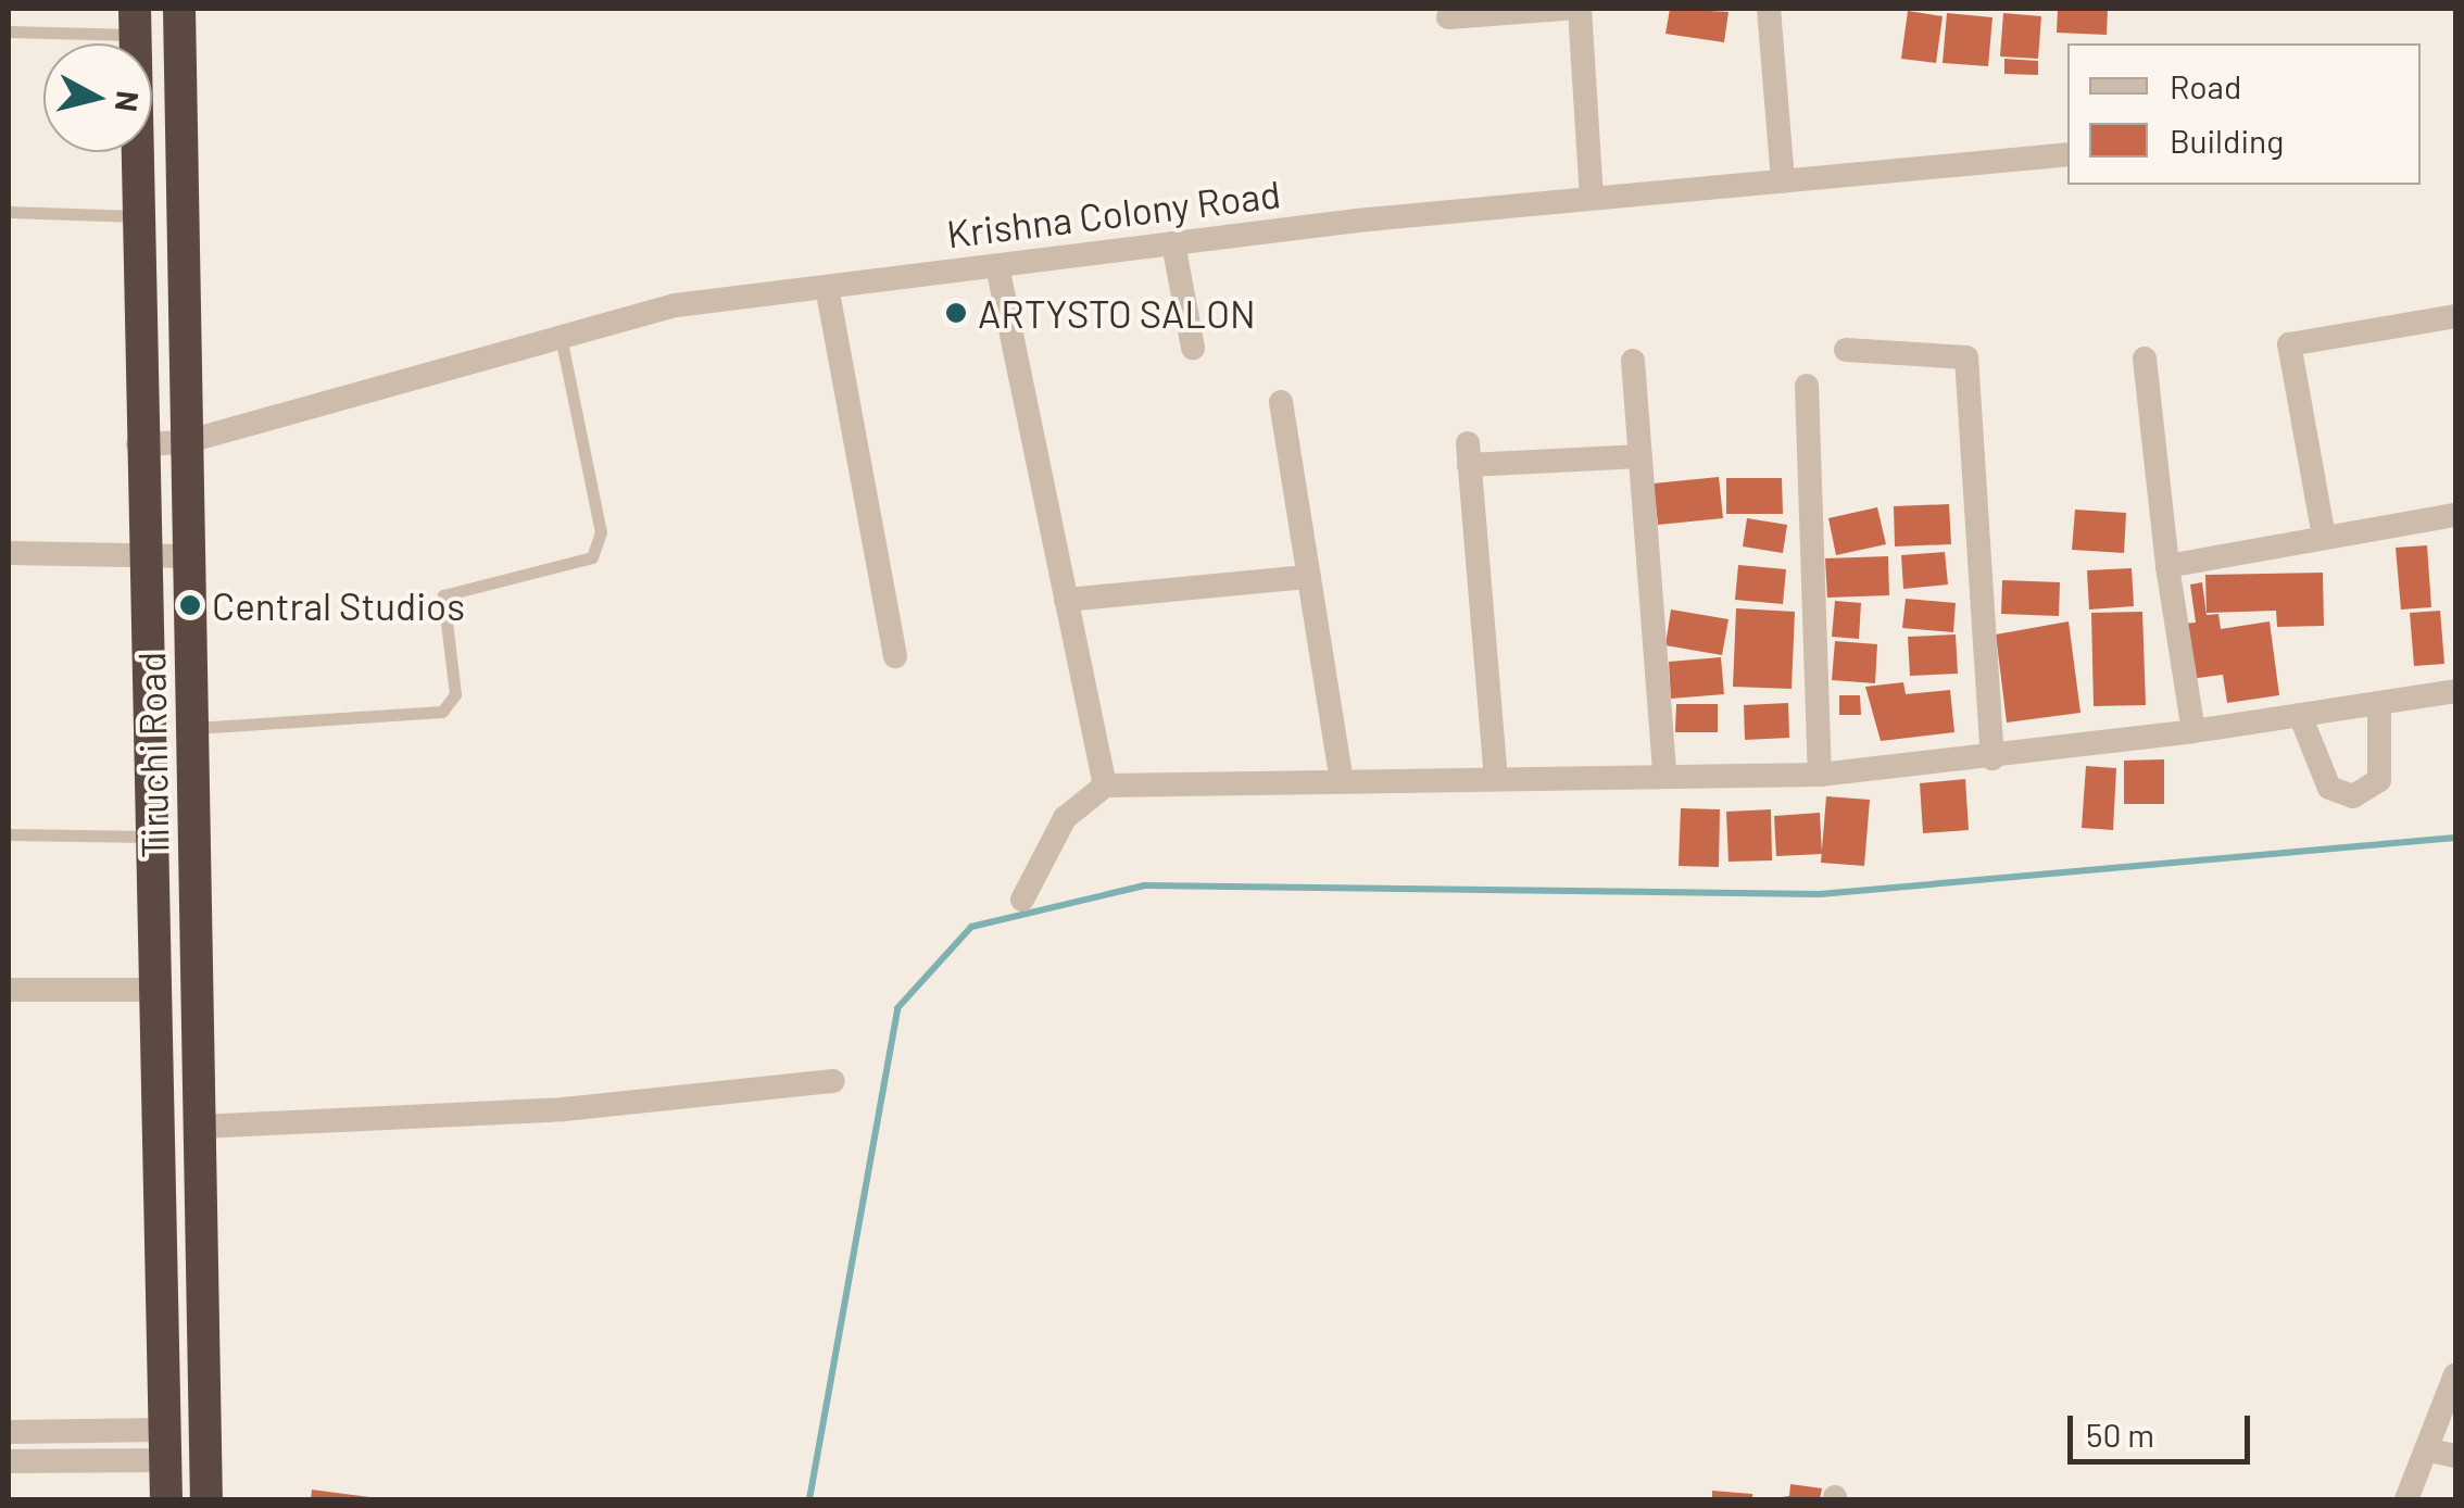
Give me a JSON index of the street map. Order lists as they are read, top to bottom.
{
  "streets": {
    "highway": ["Tiruchi Road"],
    "street": ["Krishna Colony Road"]
  },
  "crossings": [
    ["Krishna Colony Road", "Tiruchi Road"]
  ],
  "places": ["ARTYSTO SALON", "Central Studios"],
  "legend": ["Road", "Building"],
  "scale_bar": "50 m",
  "north": "right"
}
